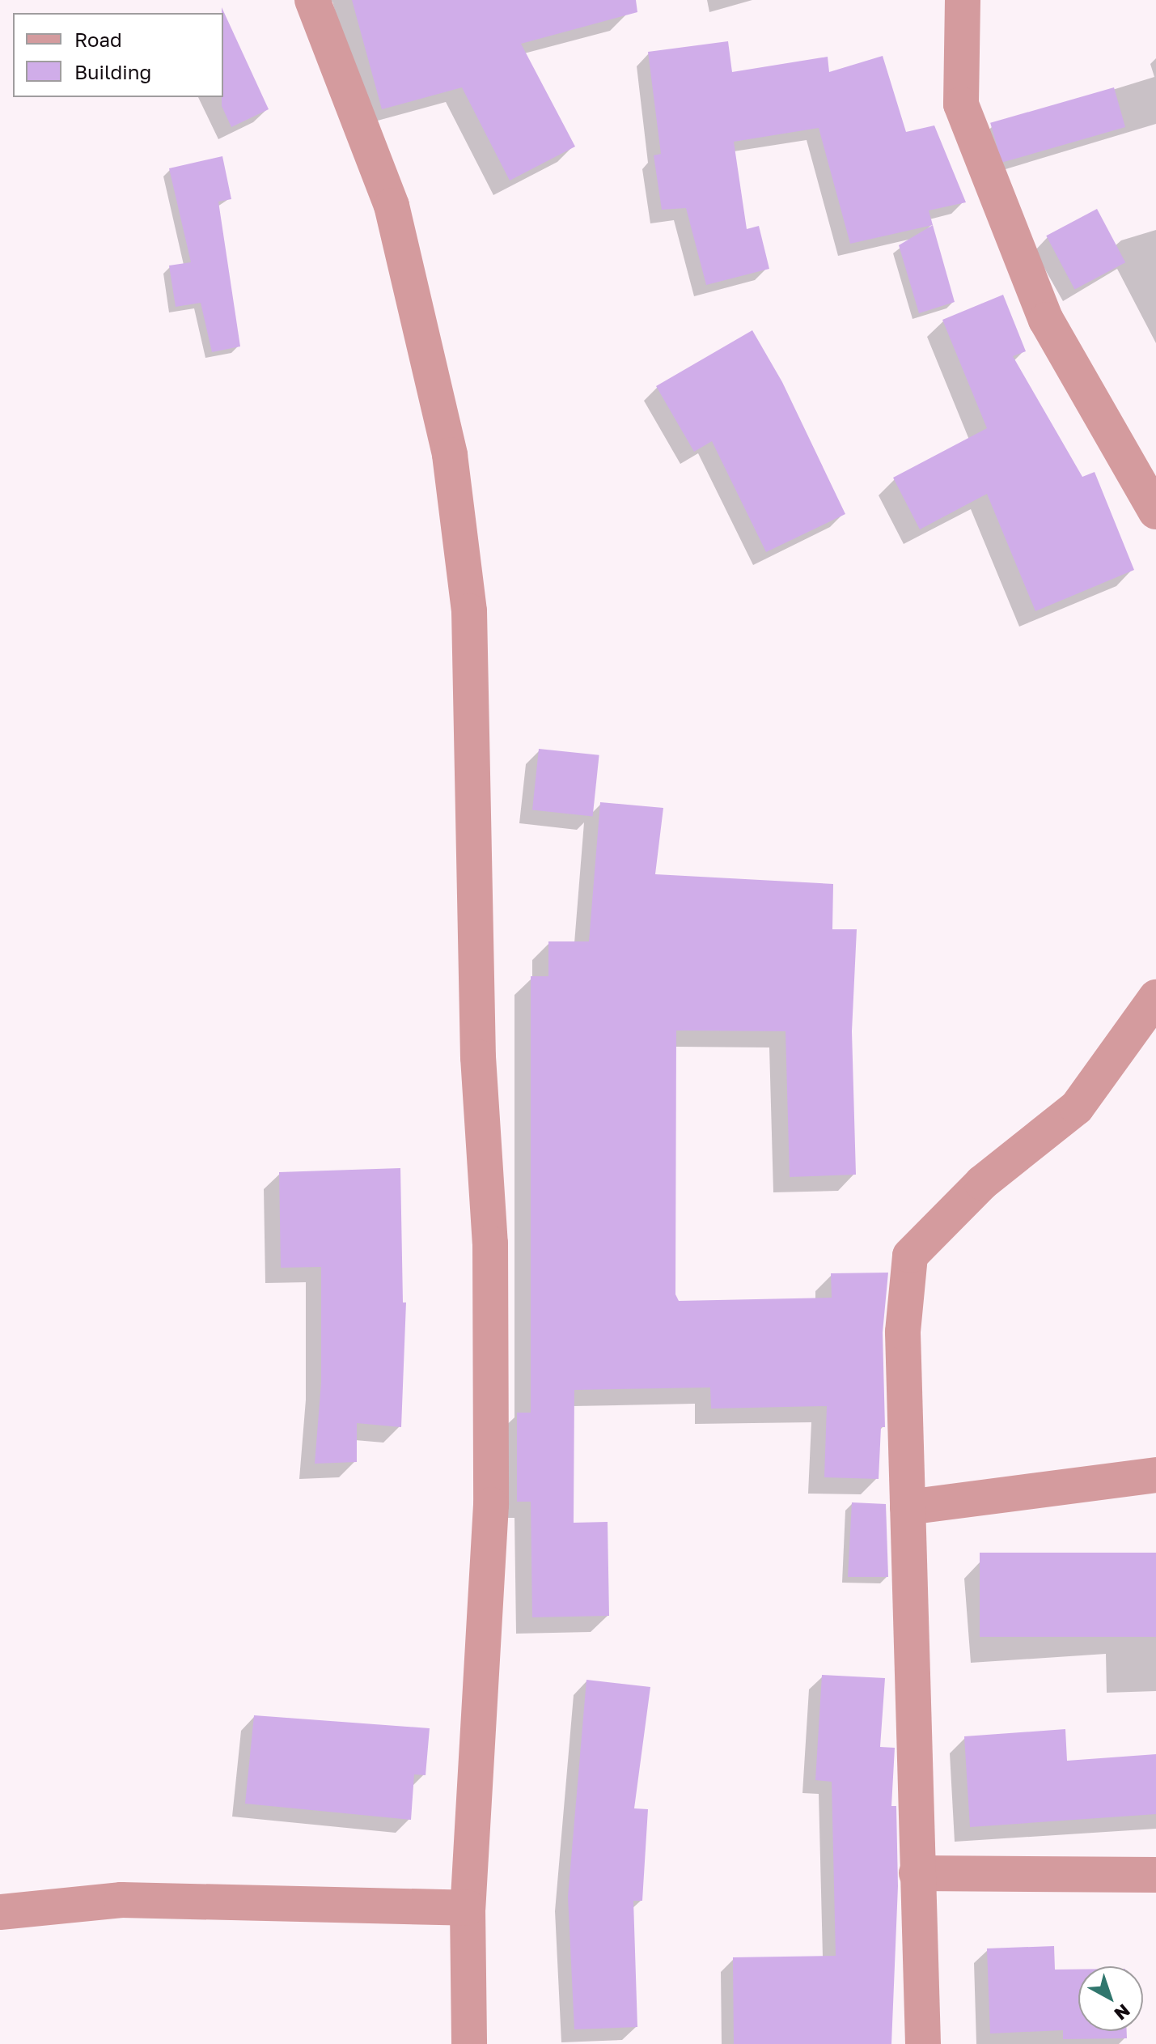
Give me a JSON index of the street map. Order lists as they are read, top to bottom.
{
  "legend": ["Road", "Building"],
  "north": "bottom right"
}
